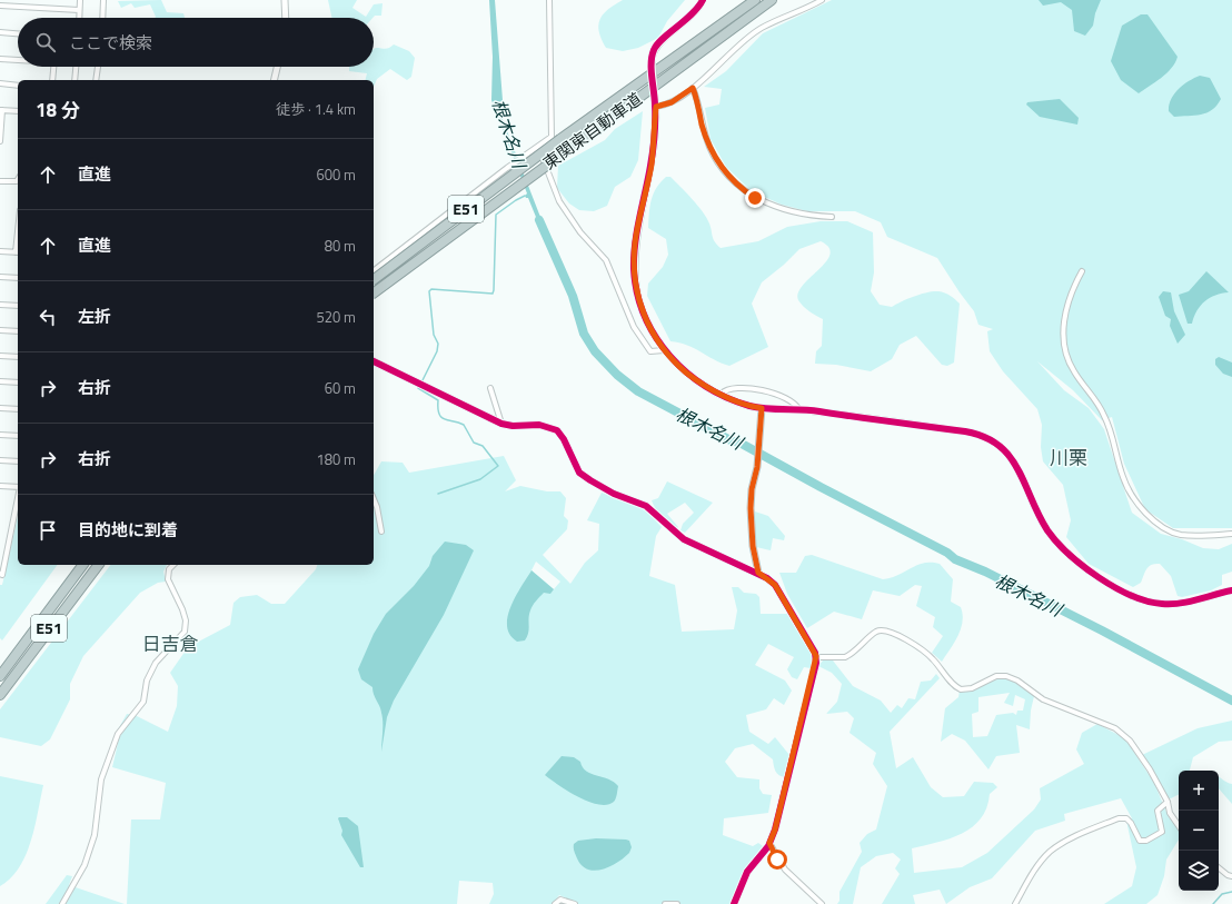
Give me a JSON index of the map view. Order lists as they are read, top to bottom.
{
  "streets": {
    "highway": ["東関東自動車道", "E51"]
  },
  "districts": ["川栗", "日吉倉"],
  "water": ["根木名川"],
  "page": {
    "search": "ここで検索",
    "heading": ["18 分", "徒歩 · 1.4 km"],
    "list": [
      ["直進", "600 m"],
      ["直進", "80 m"],
      ["左折", "520 m"],
      ["右折", "60 m"],
      ["右折", "180 m"],
      "目的地に到着"
    ],
    "map_buttons": ["+", "−"]
  }
}
